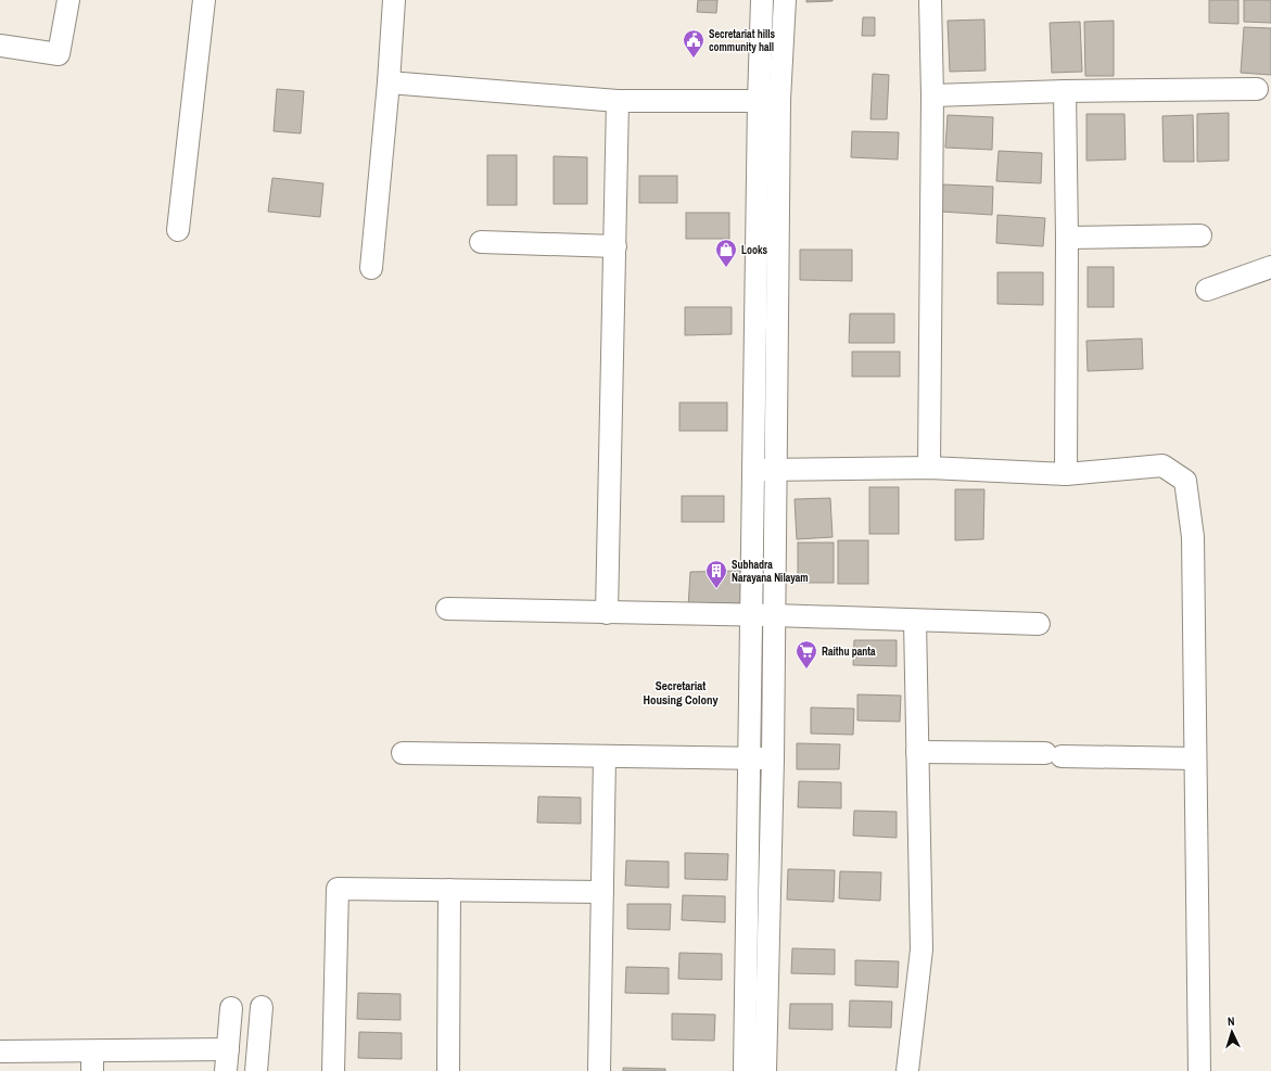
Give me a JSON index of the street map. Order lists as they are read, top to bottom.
{
  "districts": ["Secretariat Housing Colony"],
  "places": {
    "public building": ["Secretariat hills community hall"],
    "shop": ["Looks"],
    "building": ["Subhadra Narayana Nilayam"],
    "supermarket": ["Raithu panta"]
  },
  "north": "top"
}
